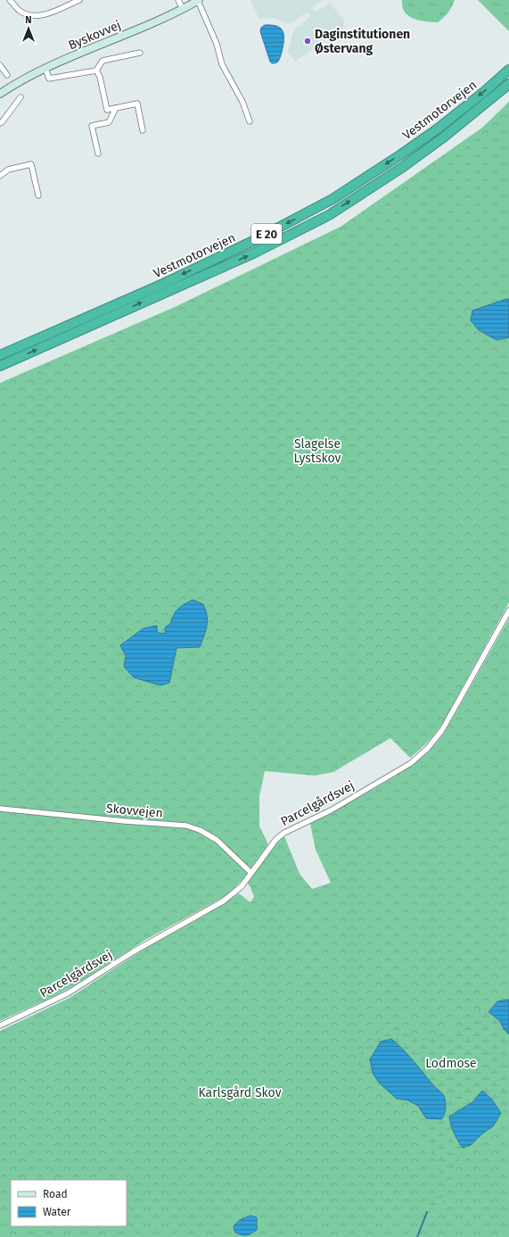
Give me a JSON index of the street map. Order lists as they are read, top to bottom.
{
  "streets": {
    "highway": ["Vestmotorvejen", "E 20"],
    "main road": ["Byskovvej"],
    "street": ["Parcelgårdsvej", "Skovvejen"]
  },
  "crossings": [
    ["Parcelgårdsvej", "Skovvejen"]
  ],
  "parks": ["Slagelse Lystskov", "Lodmose", "Karlsgård Skov"],
  "places": ["Daginstitutionen Østervang"],
  "legend": ["Road", "Water"],
  "north": "top"
}
